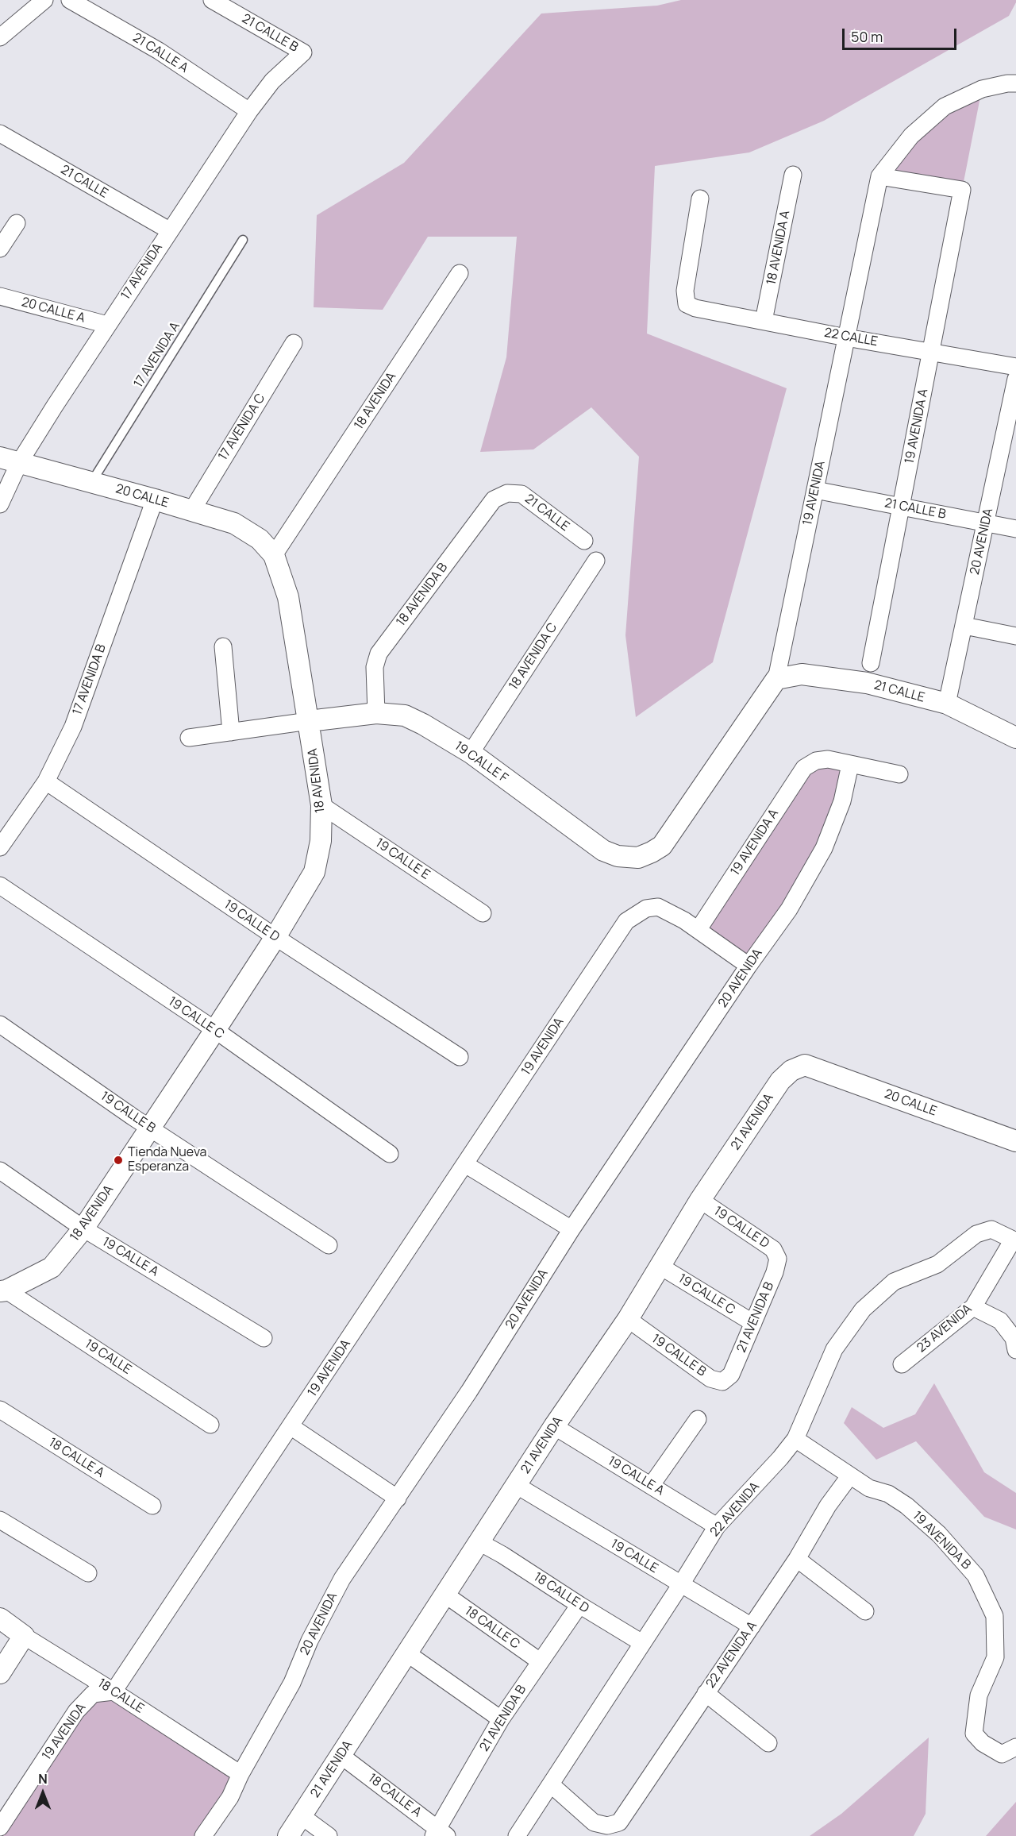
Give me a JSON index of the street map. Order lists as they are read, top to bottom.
{
  "streets": {
    "street": [
      "21 CALLE B",
      "21 CALLE A",
      "21 CALLE",
      "18 AVENIDA A",
      "17 AVENIDA",
      "20 CALLE A",
      "22 CALLE",
      "18 AVENIDA",
      "19 AVENIDA A",
      "17 AVENIDA C",
      "19 AVENIDA",
      "20 CALLE",
      "20 AVENIDA",
      "18 AVENIDA B",
      "18 AVENIDA C",
      "17 AVENIDA B",
      "19 CALLE F",
      "19 CALLE E",
      "19 CALLE D",
      "19 CALLE C",
      "19 CALLE B",
      "21 AVENIDA",
      "19 CALLE A",
      "21 AVENIDA B",
      "23 AVENIDA",
      "19 CALLE",
      "18 CALLE A",
      "22 AVENIDA",
      "19 AVENIDA B",
      "18 CALLE D",
      "18 CALLE C",
      "22 AVENIDA A",
      "18 CALLE"
    ],
    "lane": ["17 AVENIDA A"]
  },
  "crossings": [
    ["21 CALLE B", "17 AVENIDA"],
    ["21 CALLE B", "19 AVENIDA A"],
    ["21 CALLE B", "19 AVENIDA"],
    ["21 CALLE B", "20 AVENIDA"],
    ["21 CALLE A", "17 AVENIDA"],
    ["21 CALLE", "17 AVENIDA"],
    ["21 CALLE", "19 AVENIDA"],
    ["21 CALLE", "20 AVENIDA"],
    ["21 CALLE", "18 AVENIDA B"],
    ["18 AVENIDA A", "22 CALLE"],
    ["17 AVENIDA", "20 CALLE A"],
    ["17 AVENIDA", "20 CALLE"],
    ["22 CALLE", "19 AVENIDA A"],
    ["22 CALLE", "19 AVENIDA"],
    ["17 AVENIDA A", "20 CALLE"],
    ["18 AVENIDA", "20 CALLE"],
    ["18 AVENIDA", "19 CALLE F"],
    ["18 AVENIDA", "19 CALLE E"],
    ["18 AVENIDA", "19 CALLE D"],
    ["18 AVENIDA", "19 CALLE C"],
    ["18 AVENIDA", "19 CALLE B"],
    ["18 AVENIDA", "19 CALLE A"],
    ["18 AVENIDA", "19 CALLE"],
    ["19 AVENIDA A", "19 AVENIDA"],
    ["19 AVENIDA A", "20 AVENIDA"],
    ["17 AVENIDA C", "20 CALLE"],
    ["19 AVENIDA", "19 CALLE F"],
    ["19 AVENIDA", "18 CALLE"],
    ["20 CALLE", "17 AVENIDA B"],
    ["20 CALLE", "21 AVENIDA"],
    ["20 AVENIDA", "18 CALLE"],
    ["18 AVENIDA B", "19 CALLE F"],
    ["18 AVENIDA C", "19 CALLE F"],
    ["17 AVENIDA B", "19 CALLE D"],
    ["19 CALLE D", "21 AVENIDA"],
    ["19 CALLE D", "21 AVENIDA B"],
    ["19 CALLE C", "21 AVENIDA"],
    ["19 CALLE C", "21 AVENIDA B"],
    ["19 CALLE B", "21 AVENIDA"],
    ["19 CALLE B", "21 AVENIDA B"],
    ["21 AVENIDA", "19 CALLE A"],
    ["21 AVENIDA", "19 CALLE"],
    ["21 AVENIDA", "18 CALLE A"],
    ["21 AVENIDA", "18 CALLE D"],
    ["21 AVENIDA", "18 CALLE C"],
    ["19 CALLE A", "22 AVENIDA"],
    ["21 AVENIDA B", "18 CALLE A"],
    ["21 AVENIDA B", "18 CALLE D"],
    ["21 AVENIDA B", "18 CALLE C"],
    ["23 AVENIDA", "22 AVENIDA"],
    ["19 CALLE", "22 AVENIDA"],
    ["19 CALLE", "22 AVENIDA A"],
    ["22 AVENIDA", "19 AVENIDA B"],
    ["22 AVENIDA", "18 CALLE D"],
    ["22 AVENIDA", "22 AVENIDA A"],
    ["19 AVENIDA B", "22 AVENIDA A"]
  ],
  "places": ["Tienda Nueva Esperanza"],
  "scale_bar": "50 m",
  "north": "top"
}
